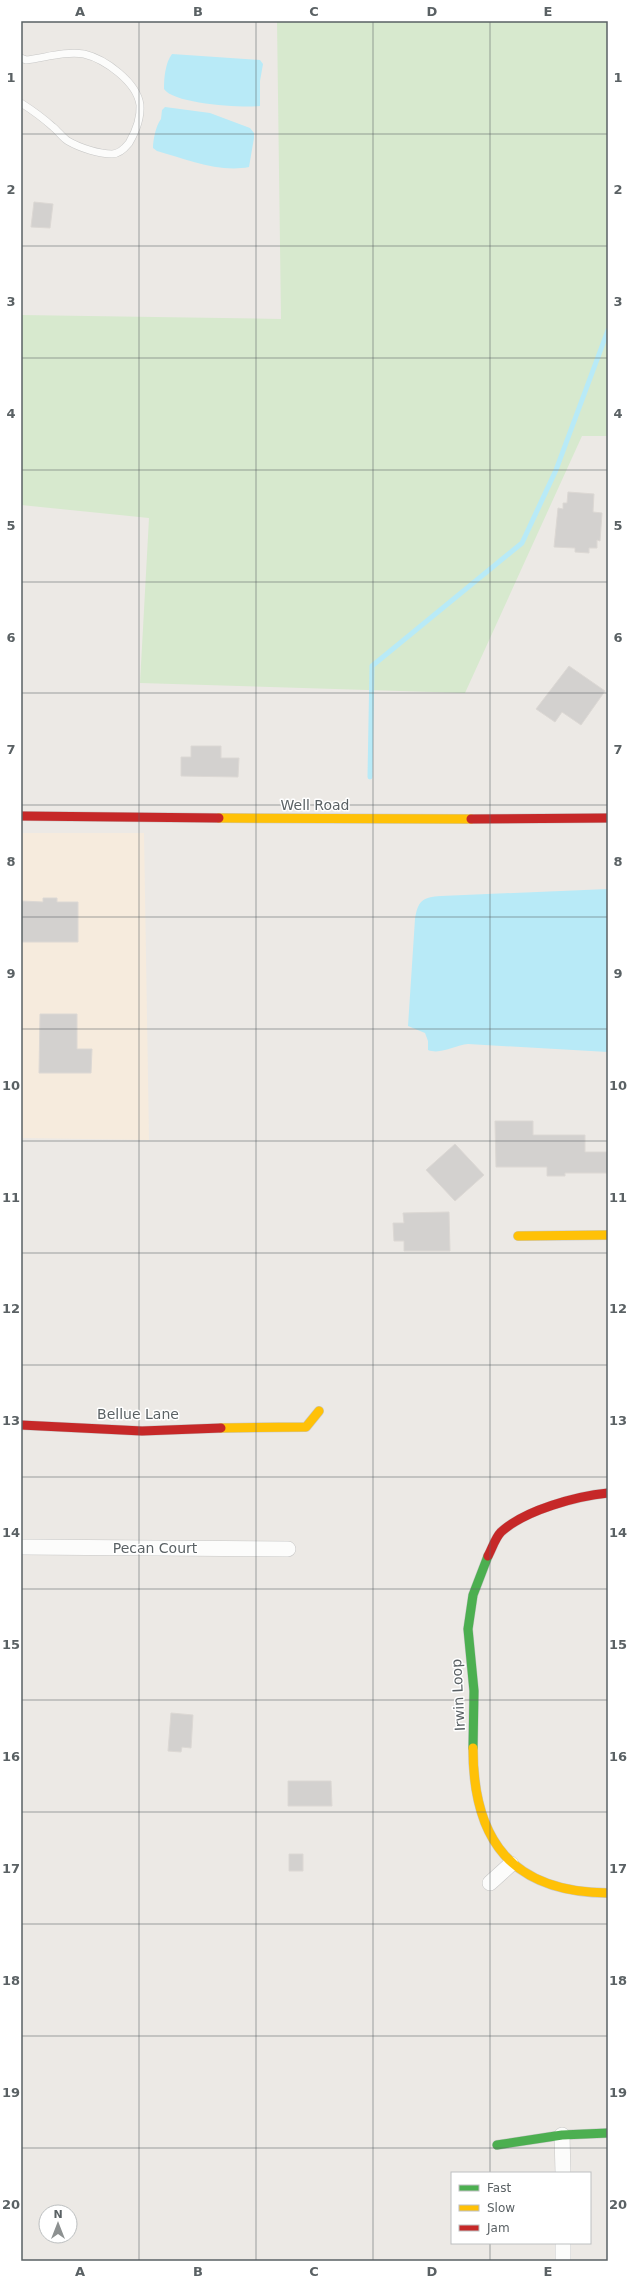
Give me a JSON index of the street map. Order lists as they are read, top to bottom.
{
  "streets": {
    "street": [
      "Well Road",
      "Bellue Lane",
      "Pecan Court",
      "Irwin Loop"
    ]
  },
  "legend": ["Fast", "Slow", "Jam"],
  "north": "top",
  "grid": {
    "columns": [
      "A",
      "B",
      "C",
      "D",
      "E"
    ],
    "rows": [
      "1",
      "2",
      "3",
      "4",
      "5",
      "6",
      "7",
      "8",
      "9",
      "10",
      "11",
      "12",
      "13",
      "14",
      "15",
      "16",
      "17",
      "18",
      "19",
      "20"
    ]
  }
}
